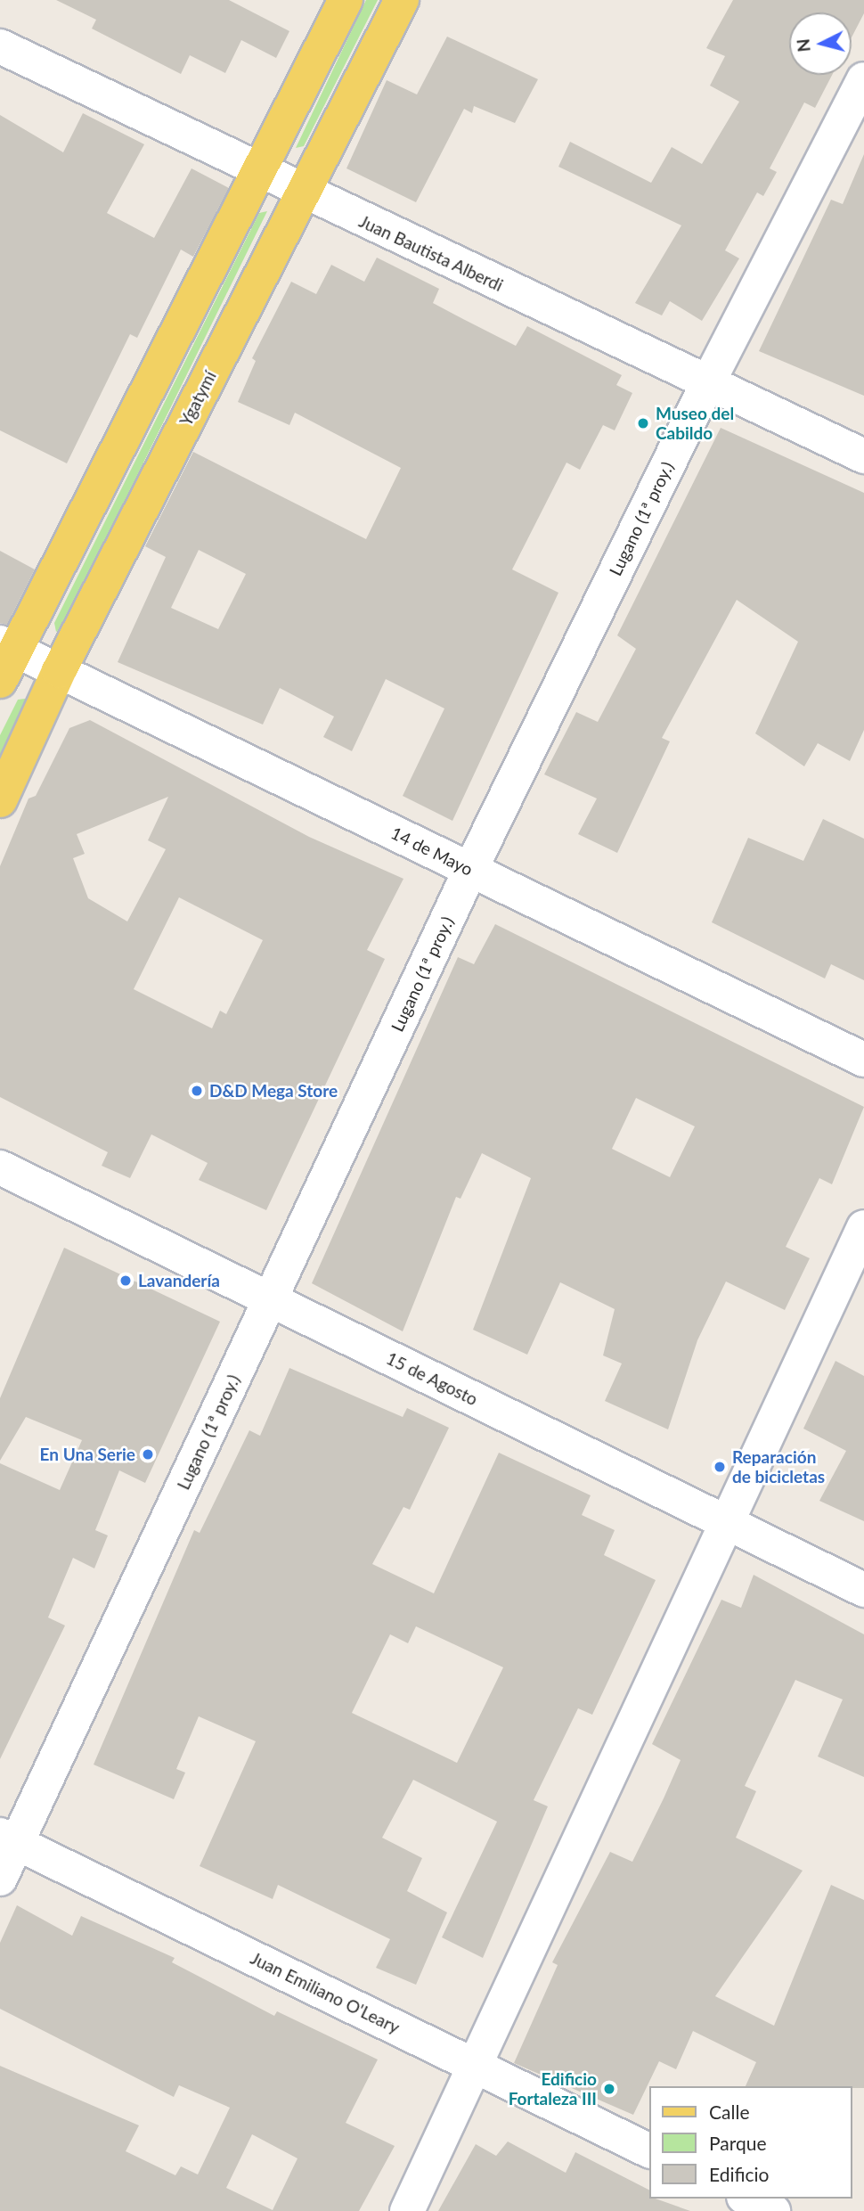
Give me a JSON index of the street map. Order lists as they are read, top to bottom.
{
  "streets": {
    "main road": ["Ygatymí"],
    "street": [
      "Juan Bautista Alberdi",
      "Lugano (1ª proy.)",
      "14 de Mayo",
      "15 de Agosto",
      "Juan Emiliano O'Leary"
    ]
  },
  "crossings": [
    ["Juan Bautista Alberdi", "Ygatymí"],
    ["Juan Bautista Alberdi", "Lugano (1ª proy.)"],
    ["Ygatymí", "14 de Mayo"],
    ["Lugano (1ª proy.)", "14 de Mayo"],
    ["Lugano (1ª proy.)", "15 de Agosto"],
    ["Lugano (1ª proy.)", "Juan Emiliano O'Leary"]
  ],
  "places": [
    "Museo del Cabildo",
    "D&D Mega Store",
    "Lavandería",
    "En Una Serie",
    "Reparación de bicicletas",
    "Edificio Fortaleza III"
  ],
  "legend": ["Calle", "Parque", "Edificio"],
  "north": "left"
}
